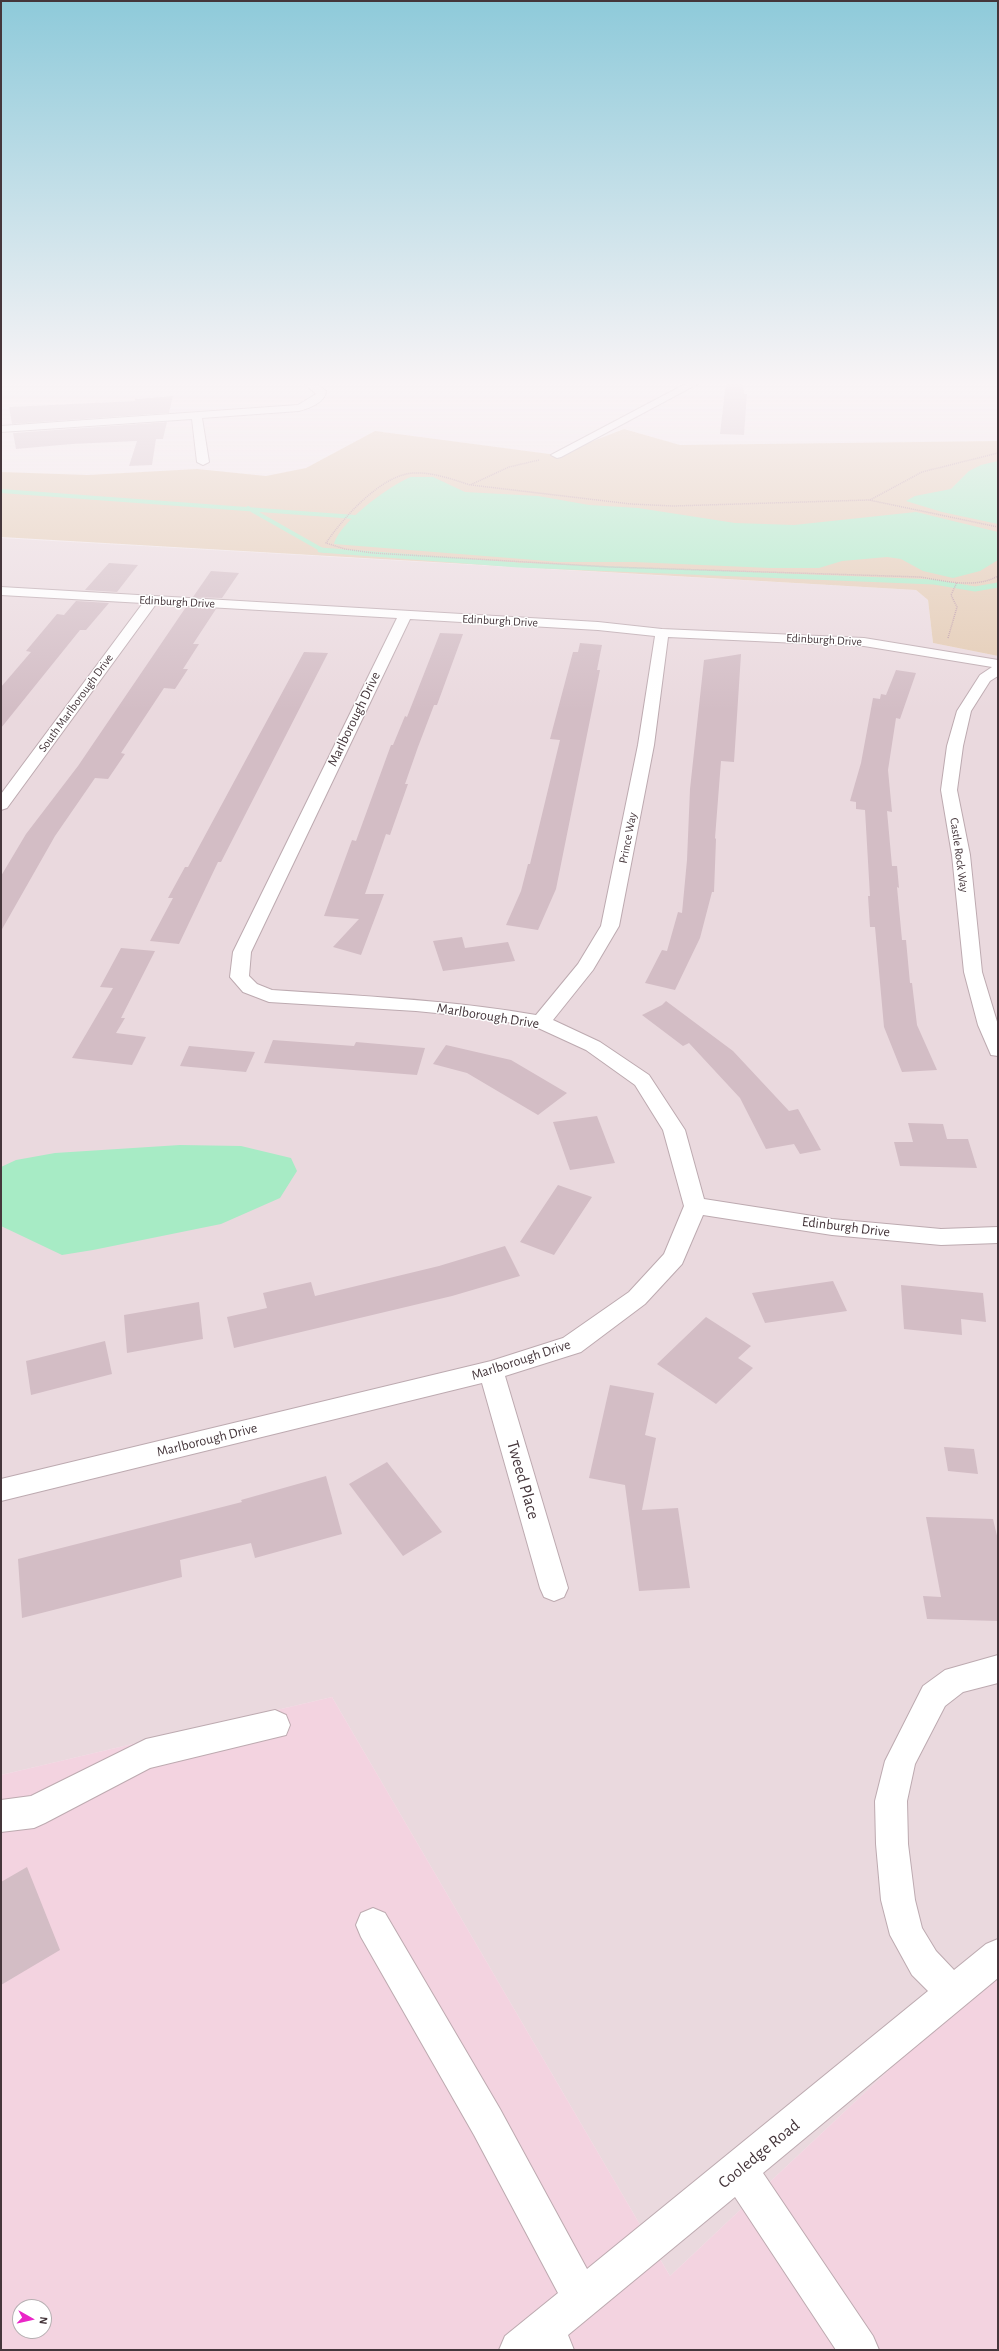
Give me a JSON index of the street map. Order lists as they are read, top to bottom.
{
  "streets": {
    "street": [
      "Edinburgh Drive",
      "South Marlborough Drive",
      "Marlborough Drive",
      "Prince Way",
      "Castle Rock Way",
      "Tweed Place",
      "Cooledge Road"
    ]
  },
  "crossings": [
    ["Edinburgh Drive", "South Marlborough Drive"],
    ["Edinburgh Drive", "Marlborough Drive"],
    ["Edinburgh Drive", "Prince Way"],
    ["Marlborough Drive", "Prince Way"],
    ["Marlborough Drive", "Tweed Place"]
  ],
  "north": "right"
}
